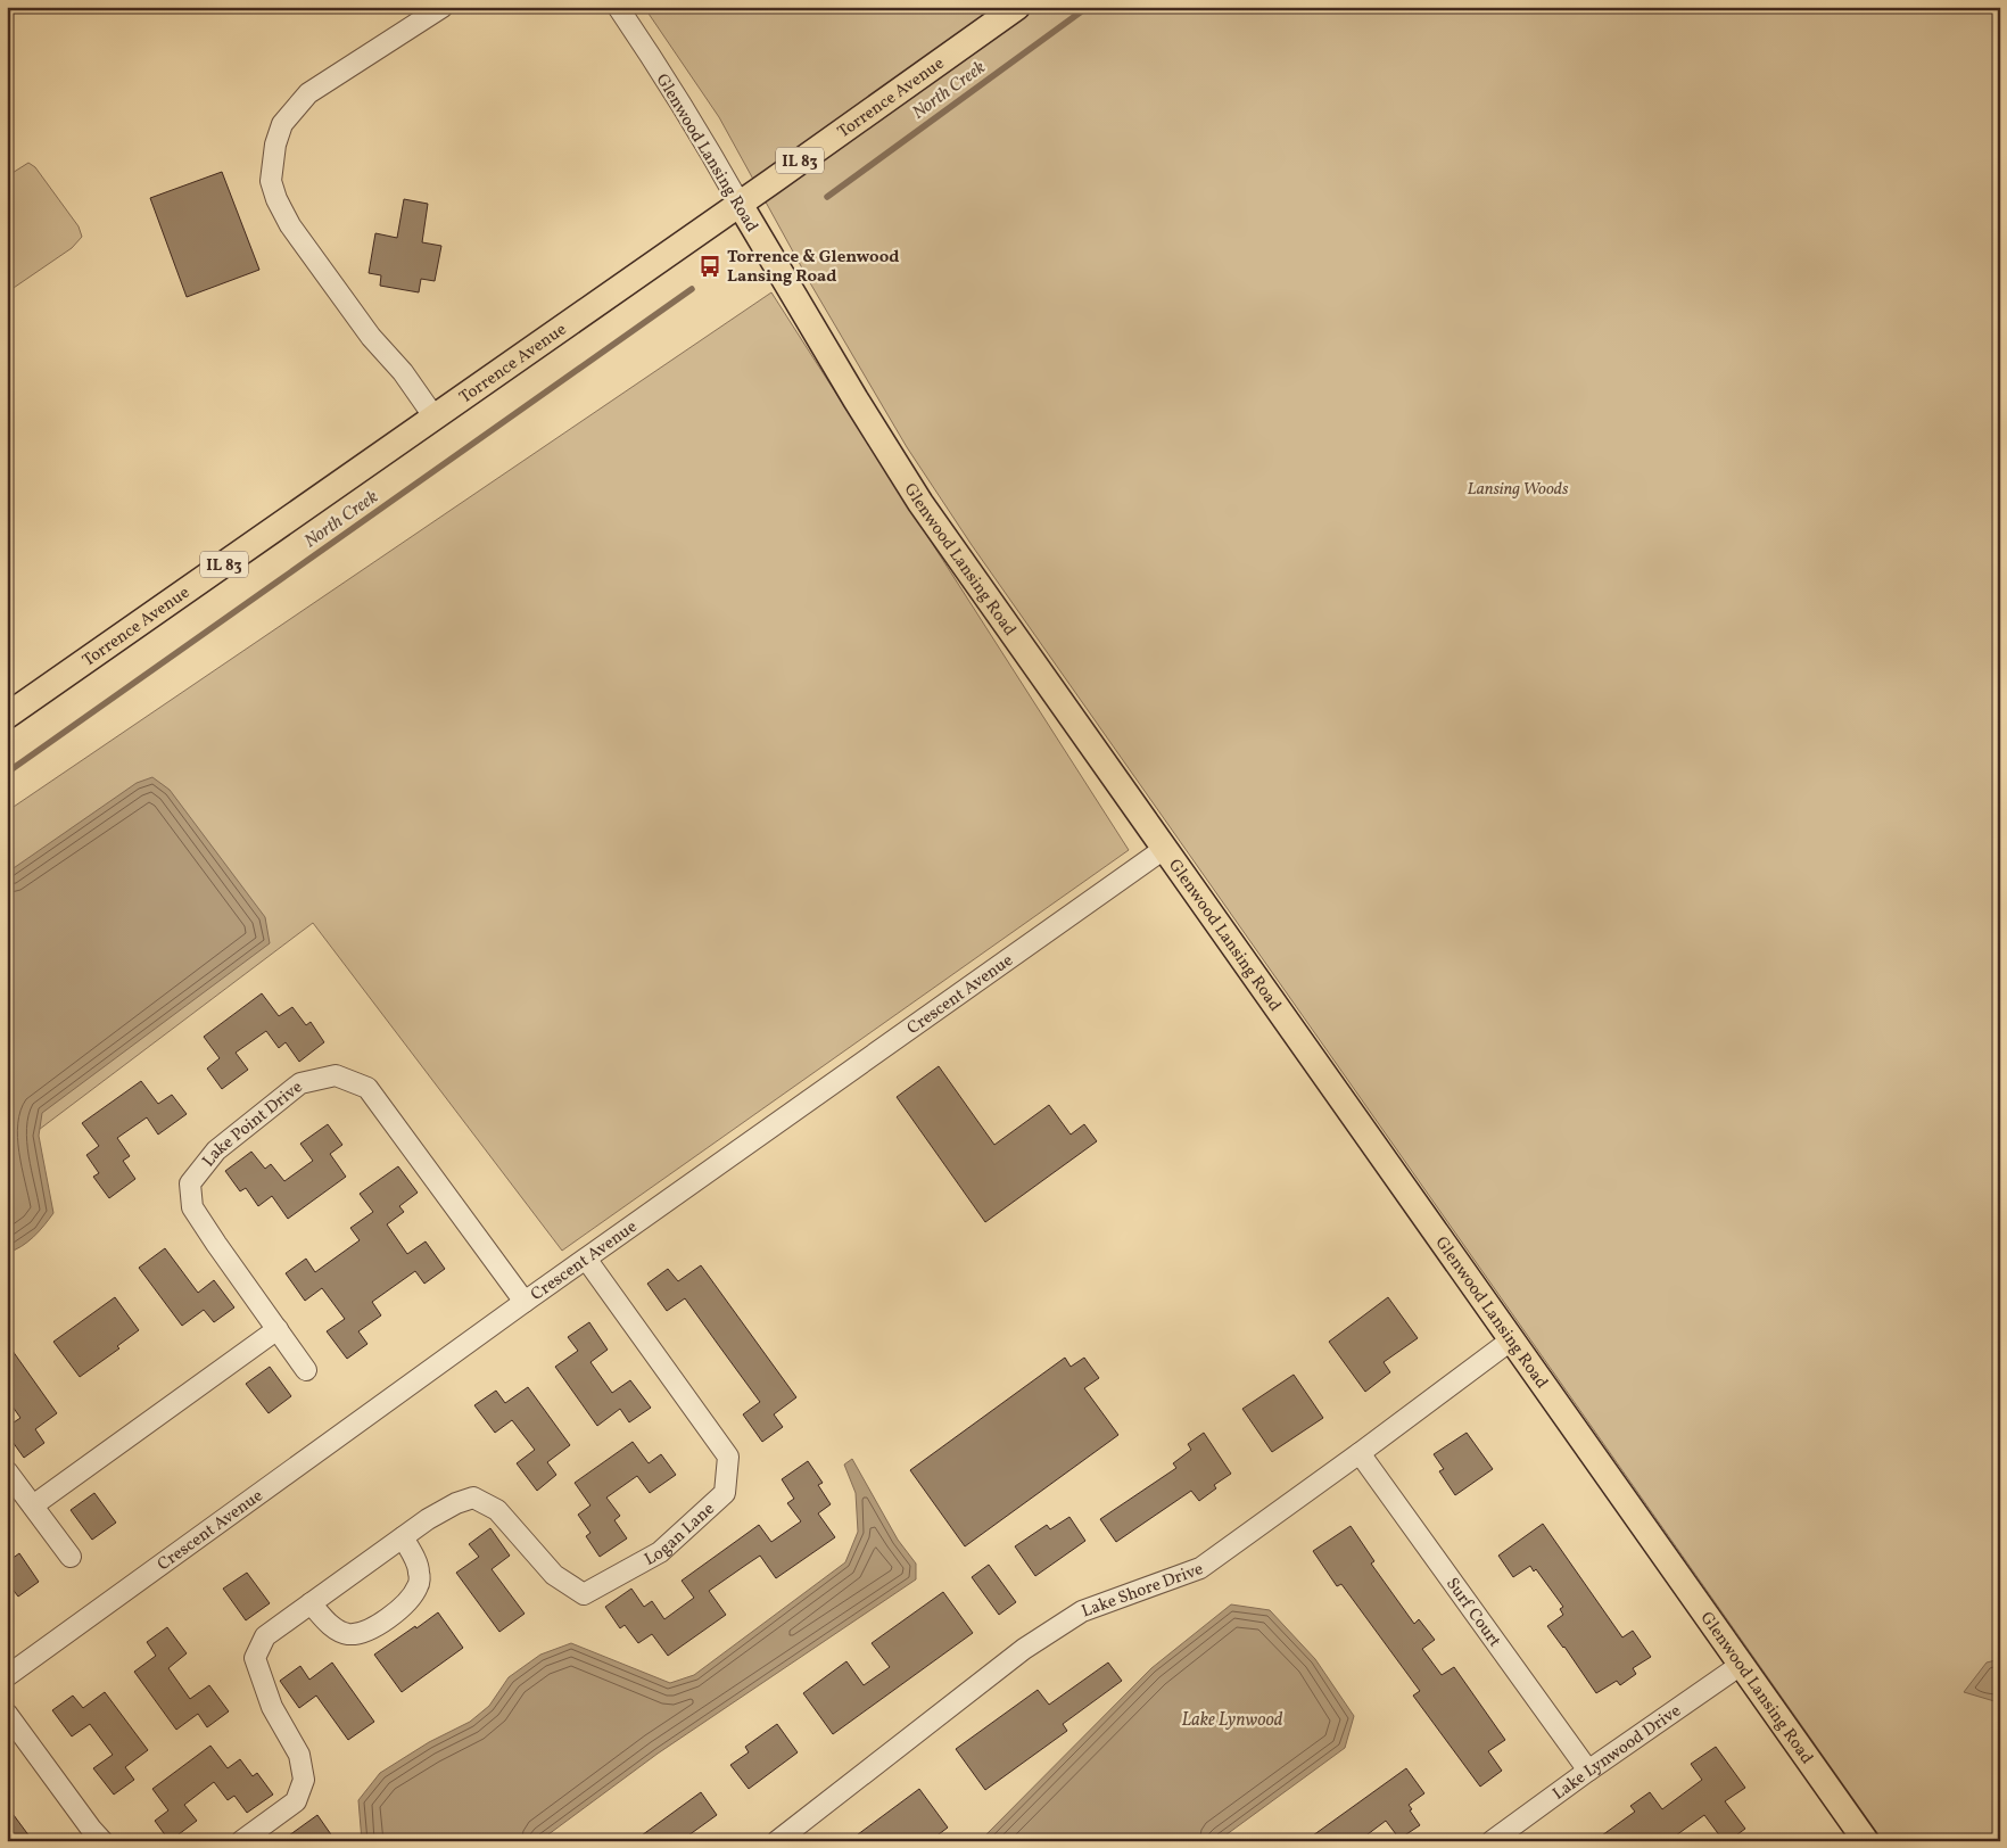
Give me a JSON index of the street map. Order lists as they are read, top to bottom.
{
  "streets": {
    "main road": ["Torrence Avenue", "Glenwood Lansing Road", "IL 83"],
    "street": [
      "Crescent Avenue",
      "Lake Point Drive",
      "Logan Lane",
      "Lake Shore Drive",
      "Surf Court",
      "Lake Lynwood Drive"
    ]
  },
  "crossings": [
    ["Torrence Avenue", "Glenwood Lansing Road"],
    ["Glenwood Lansing Road", "Crescent Avenue"],
    ["Glenwood Lansing Road", "Lake Shore Drive"],
    ["Glenwood Lansing Road", "Lake Lynwood Drive"],
    ["Crescent Avenue", "Lake Point Drive"],
    ["Crescent Avenue", "Logan Lane"],
    ["Lake Shore Drive", "Surf Court"],
    ["Surf Court", "Lake Lynwood Drive"]
  ],
  "water": ["North Creek", "Lake Lynwood"],
  "parks": ["Lansing Woods"],
  "places": {
    "bus stop": ["Torrence & Glenwood Lansing Road"]
  }
}
